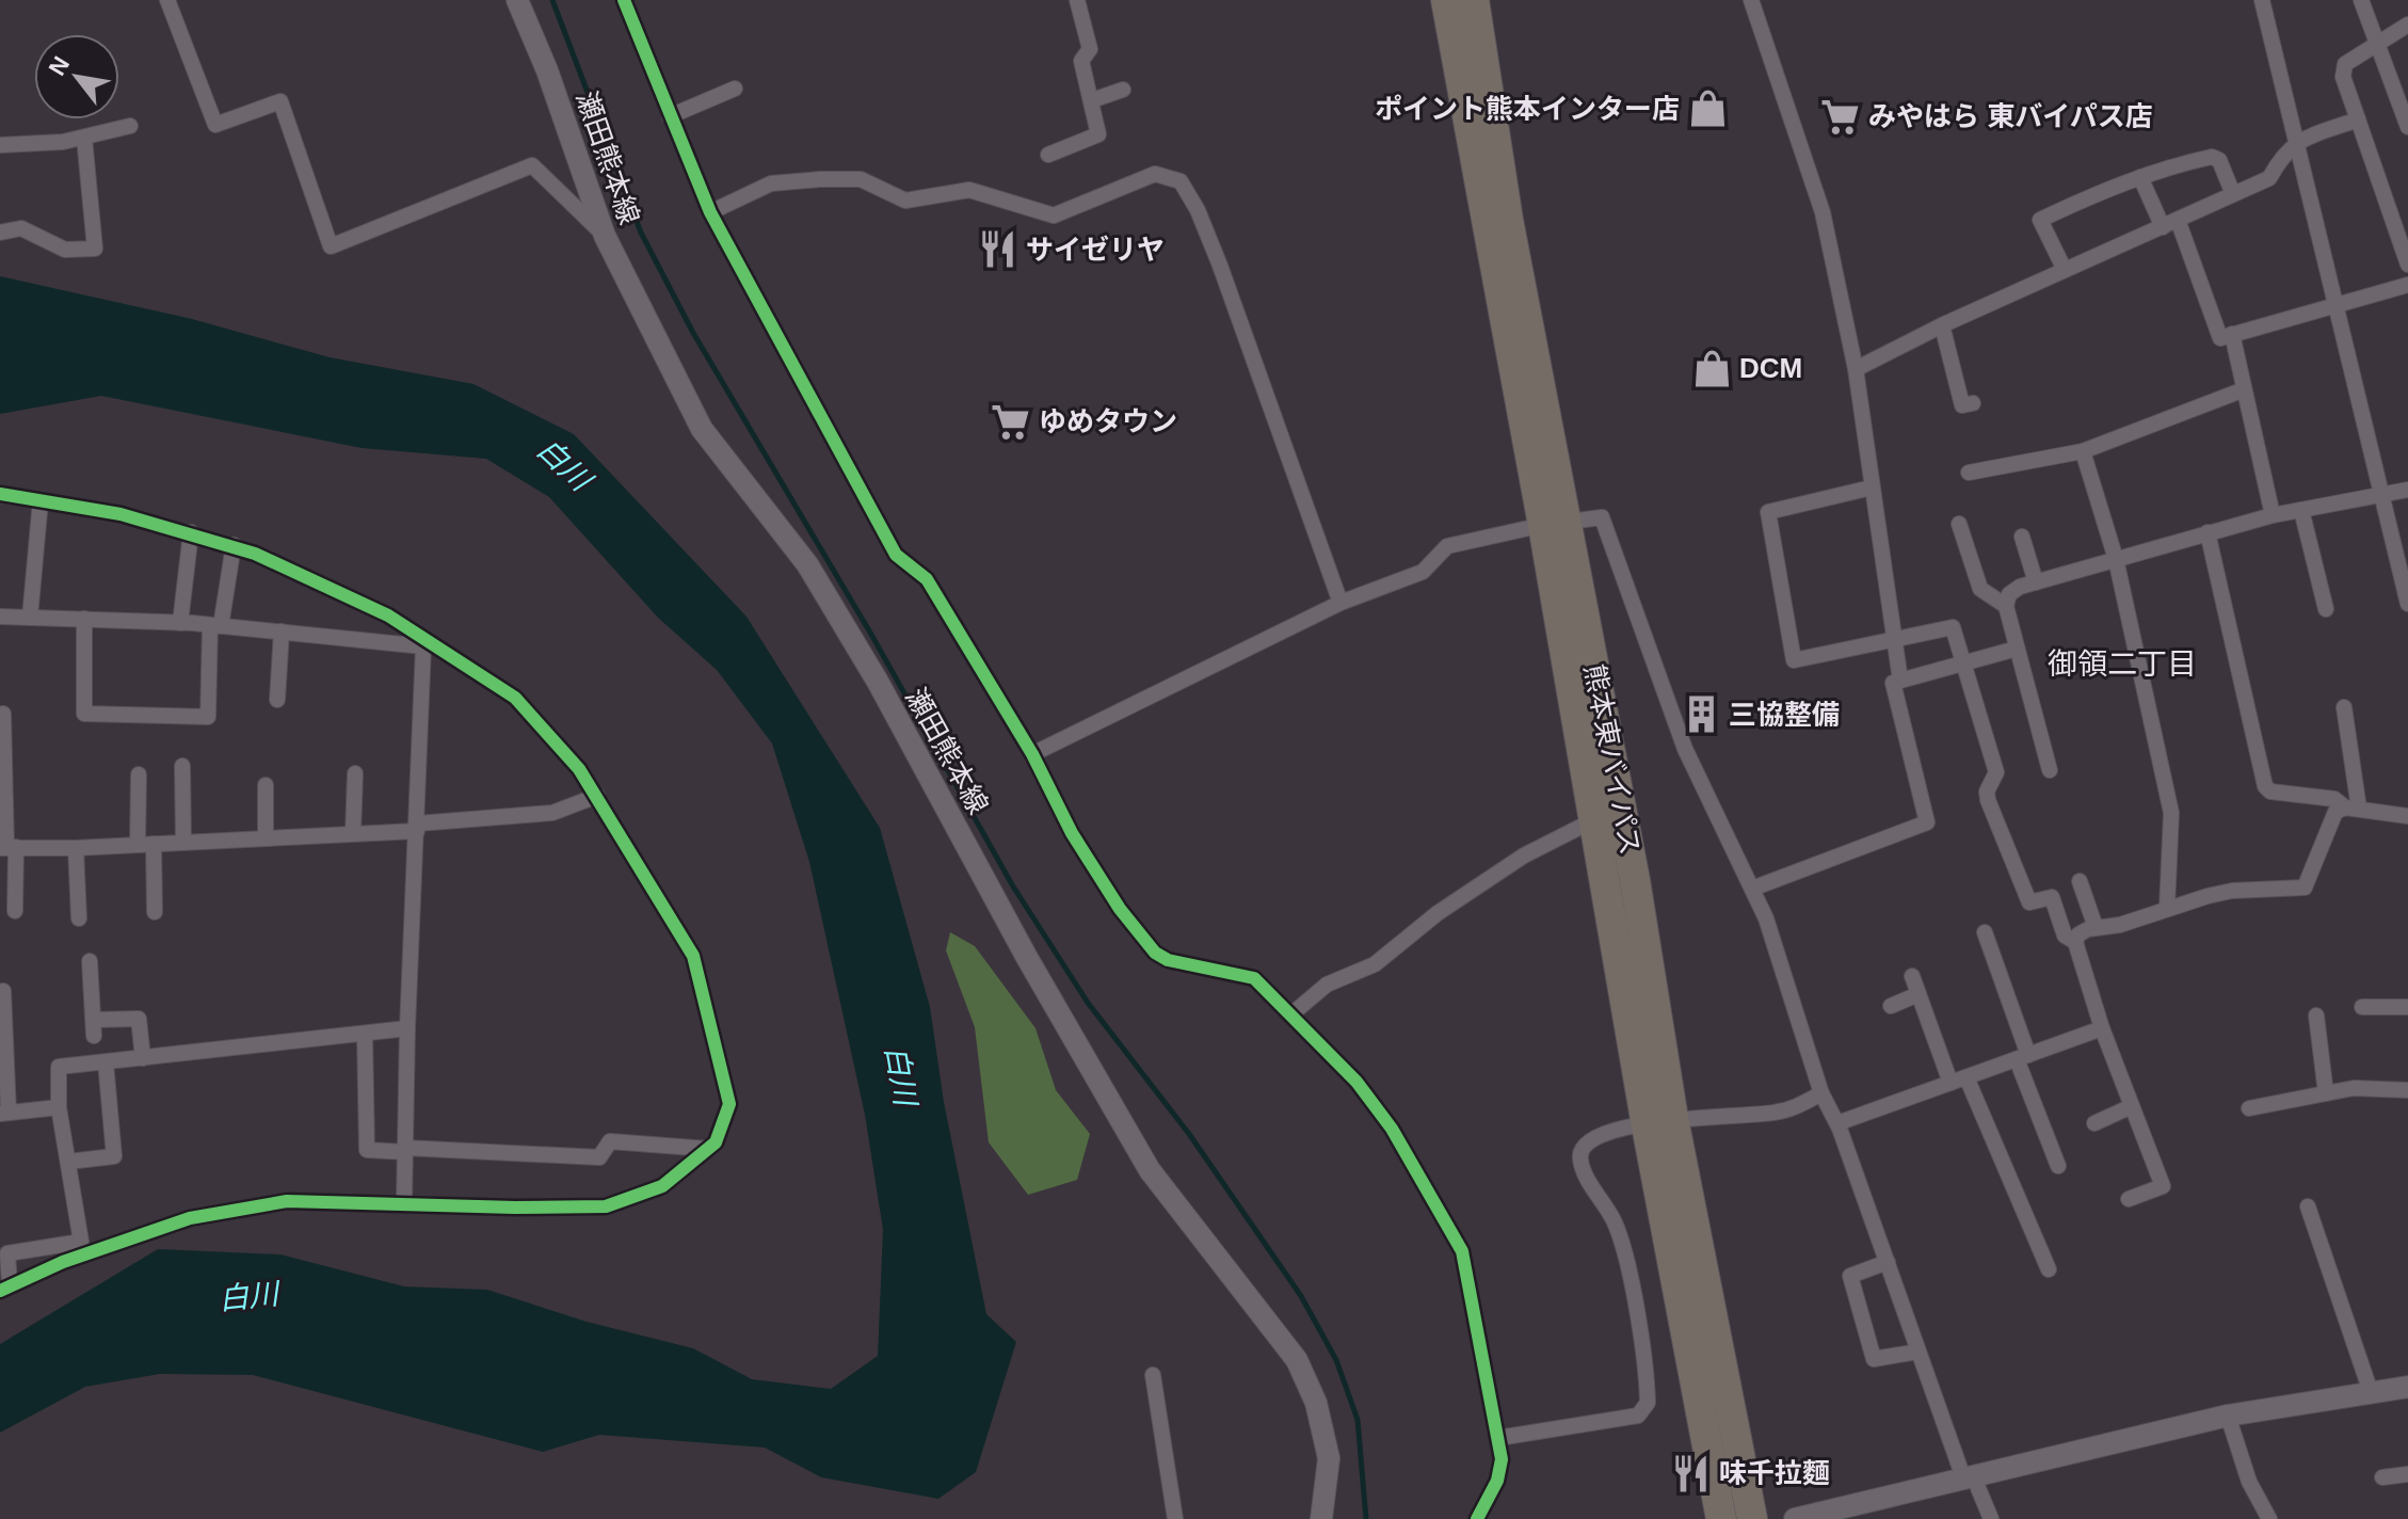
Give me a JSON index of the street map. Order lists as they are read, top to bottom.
{
  "streets": {
    "highway": ["熊本東バイパス"],
    "main road": ["瀬田熊本線"]
  },
  "districts": ["御領二丁目"],
  "water": ["白川"],
  "places": {
    "shop": ["ポイント熊本インター店", "DCM"],
    "supermarket": ["みやはら 東バイパス店", "ゆめタウン"],
    "restaurant": ["サイゼリヤ", "味千拉麵"],
    "building": ["三協整備"]
  },
  "north": "top left"
}
